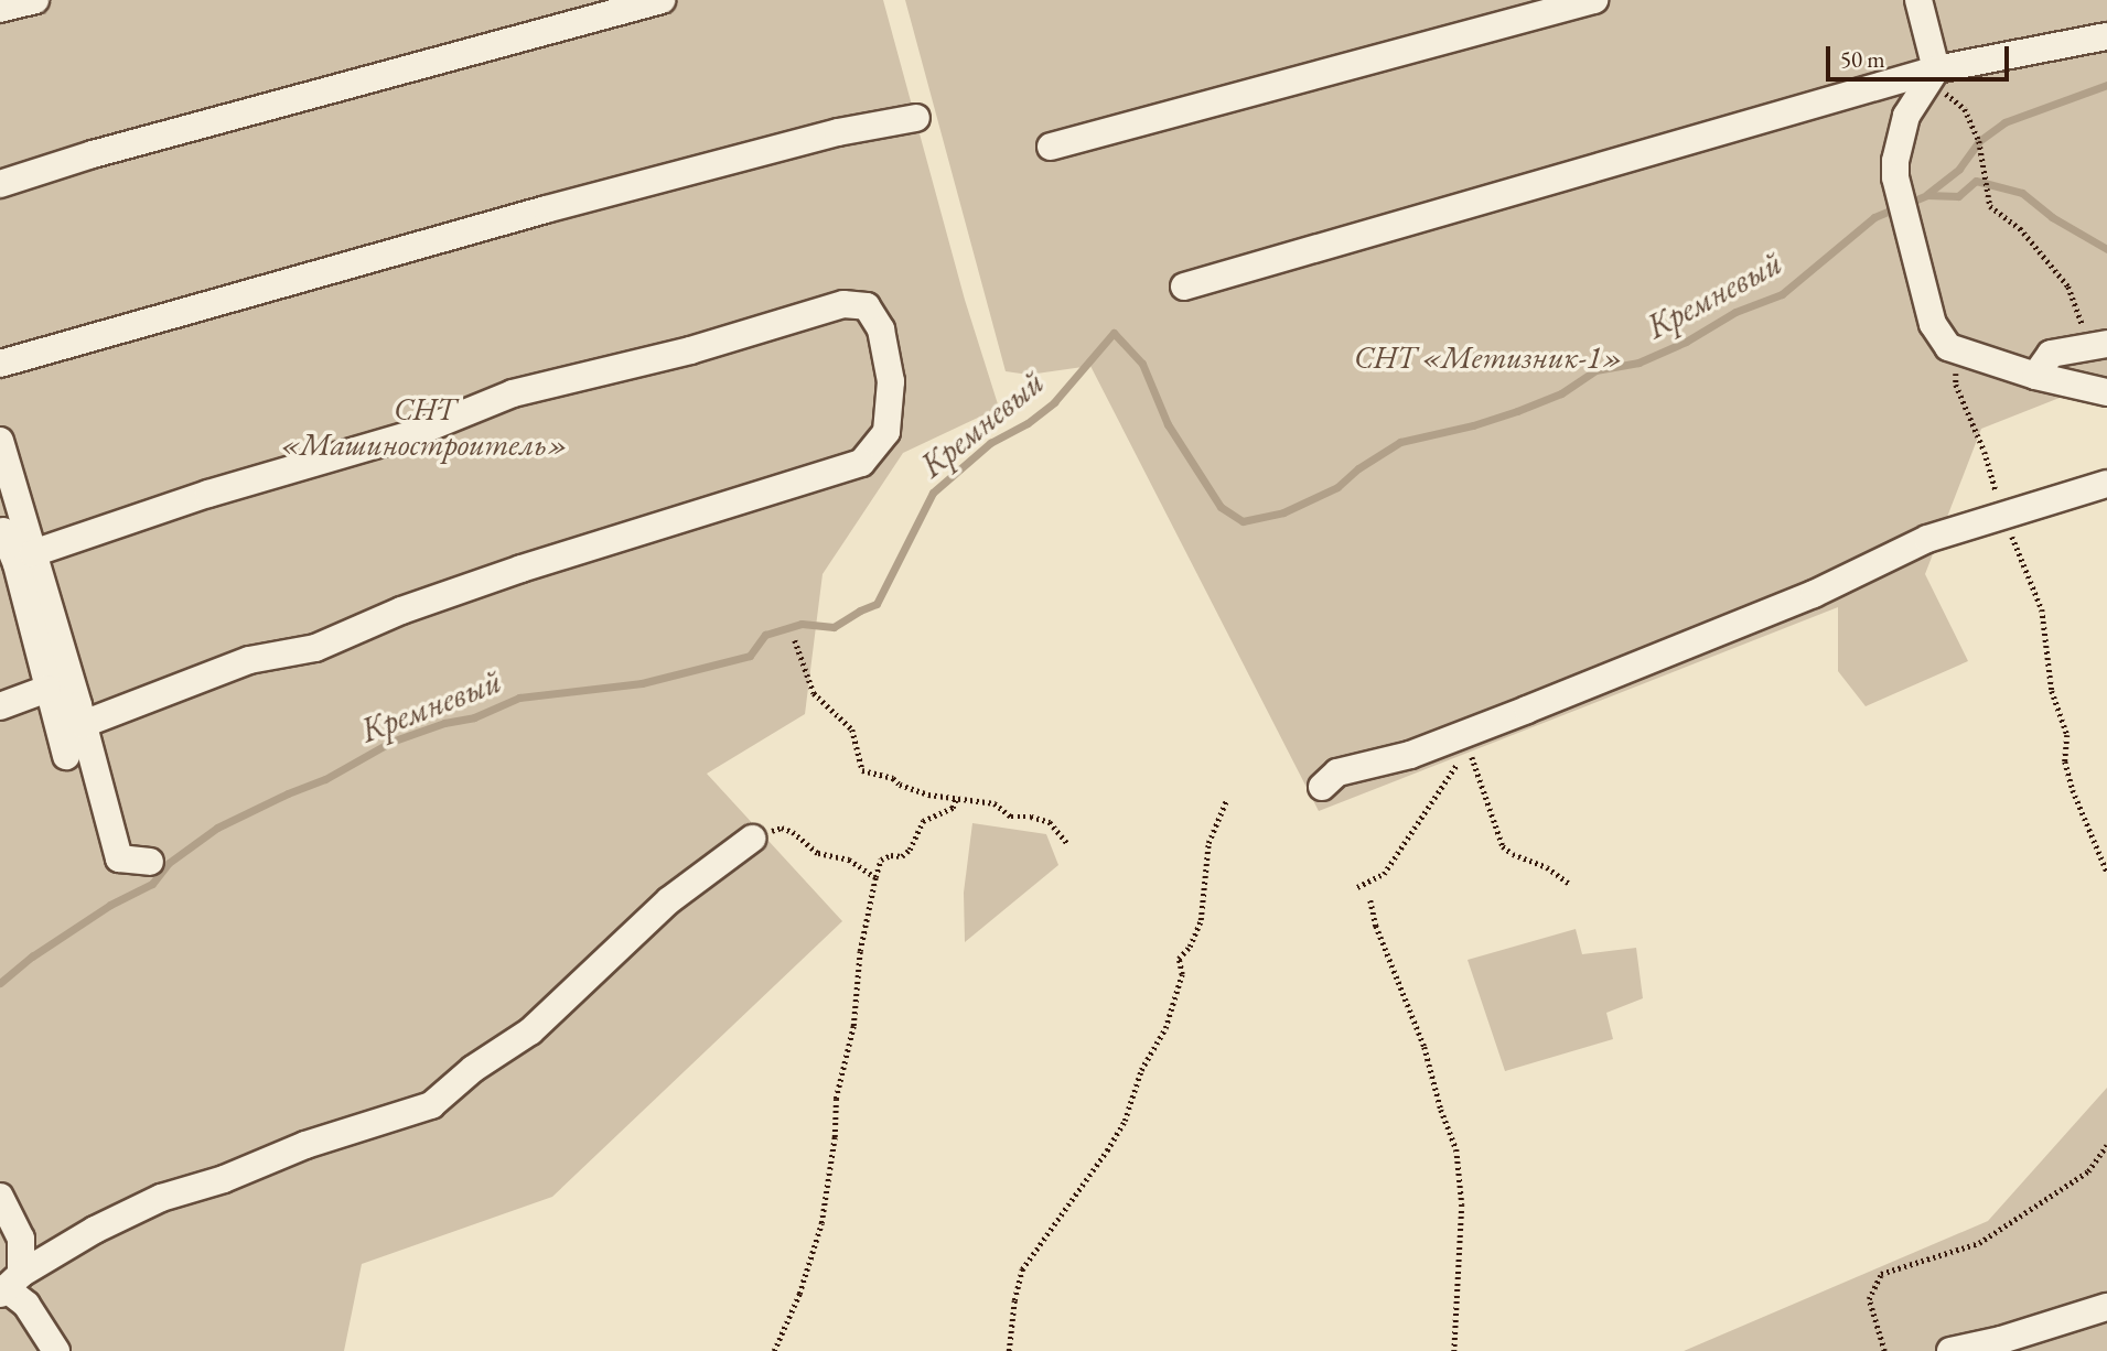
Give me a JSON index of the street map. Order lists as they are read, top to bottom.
{
  "water": ["Кремневый"],
  "parks": ["СНТ «Метизник-1»", "СНТ «Машиностроитель»"],
  "scale_bar": "50 m"
}
